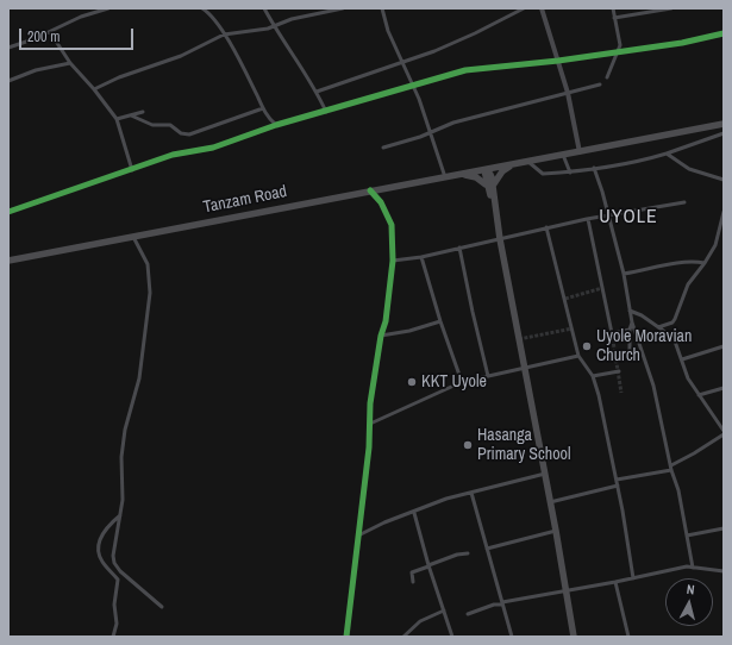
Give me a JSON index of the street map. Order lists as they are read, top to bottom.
{
  "streets": {
    "highway": ["Tanzam Road"]
  },
  "districts": ["UYOLE"],
  "places": ["Uyole Moravian Church", "KKT Uyole", "Hasanga Primary School"],
  "scale_bar": "200 m",
  "north": "top"
}
